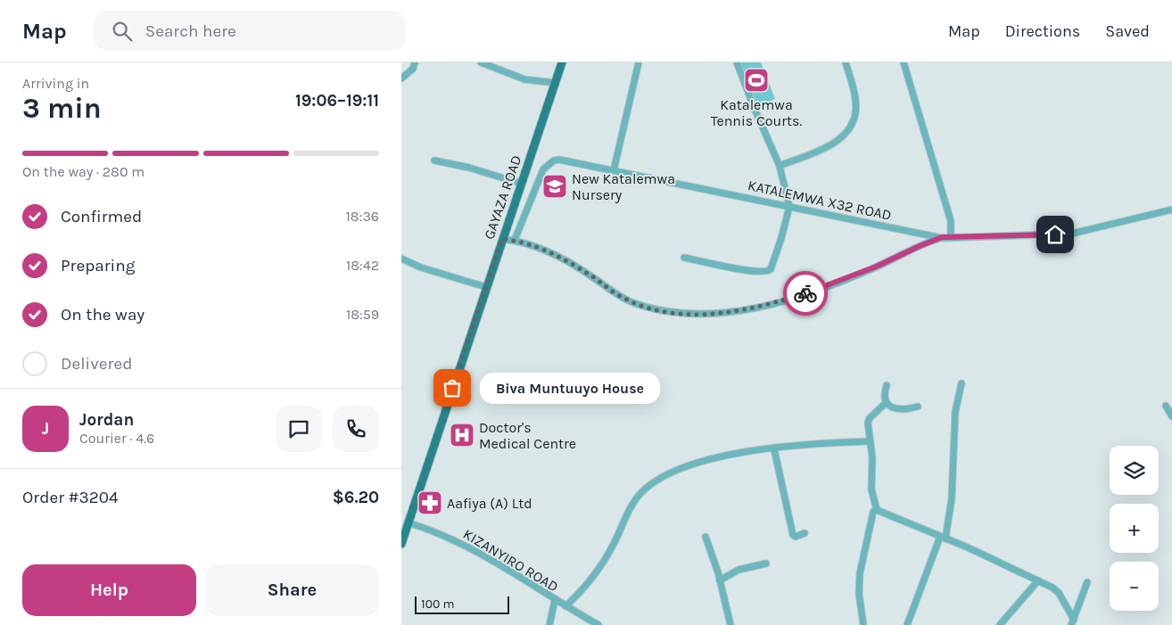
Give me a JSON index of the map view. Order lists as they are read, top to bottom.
{
  "streets": {
    "main road": ["GAYAZA ROAD"],
    "street": ["KATALEMWA X32 ROAD", "KIZANYIRO ROAD"]
  },
  "crossings": [
    ["GAYAZA ROAD", "KIZANYIRO ROAD"]
  ],
  "places": {
    "sports": ["Katalemwa Tennis Courts."],
    "school or university": ["New Katalemwa Nursery"],
    "other": ["Biva Muntuuyo House"],
    "hospital": ["Doctor's Medical Centre"],
    "pharmacy": ["Aafiya (A) Ltd"]
  },
  "scale_bar": "100 m",
  "page": {
    "header": "Map",
    "search": "Search here",
    "nav": ["Map", "Directions", "Saved"],
    "heading": ["3 min", "Arriving in", "19:06–19:11"],
    "panel": [
      "Jordan",
      "Courier · 4.6",
      "Order #3204",
      "$6.20"
    ],
    "bar": "On the way · 280 m",
    "list": [
      ["Confirmed", "18:36"],
      ["Preparing", "18:42"],
      ["On the way", "18:59"],
      "Delivered"
    ],
    "bubble": "Biva Muntuuyo House",
    "round": "J",
    "map_buttons": ["+", "−"],
    "buttons": ["Help", "Share"],
    "scale": "100 m"
  }
}
